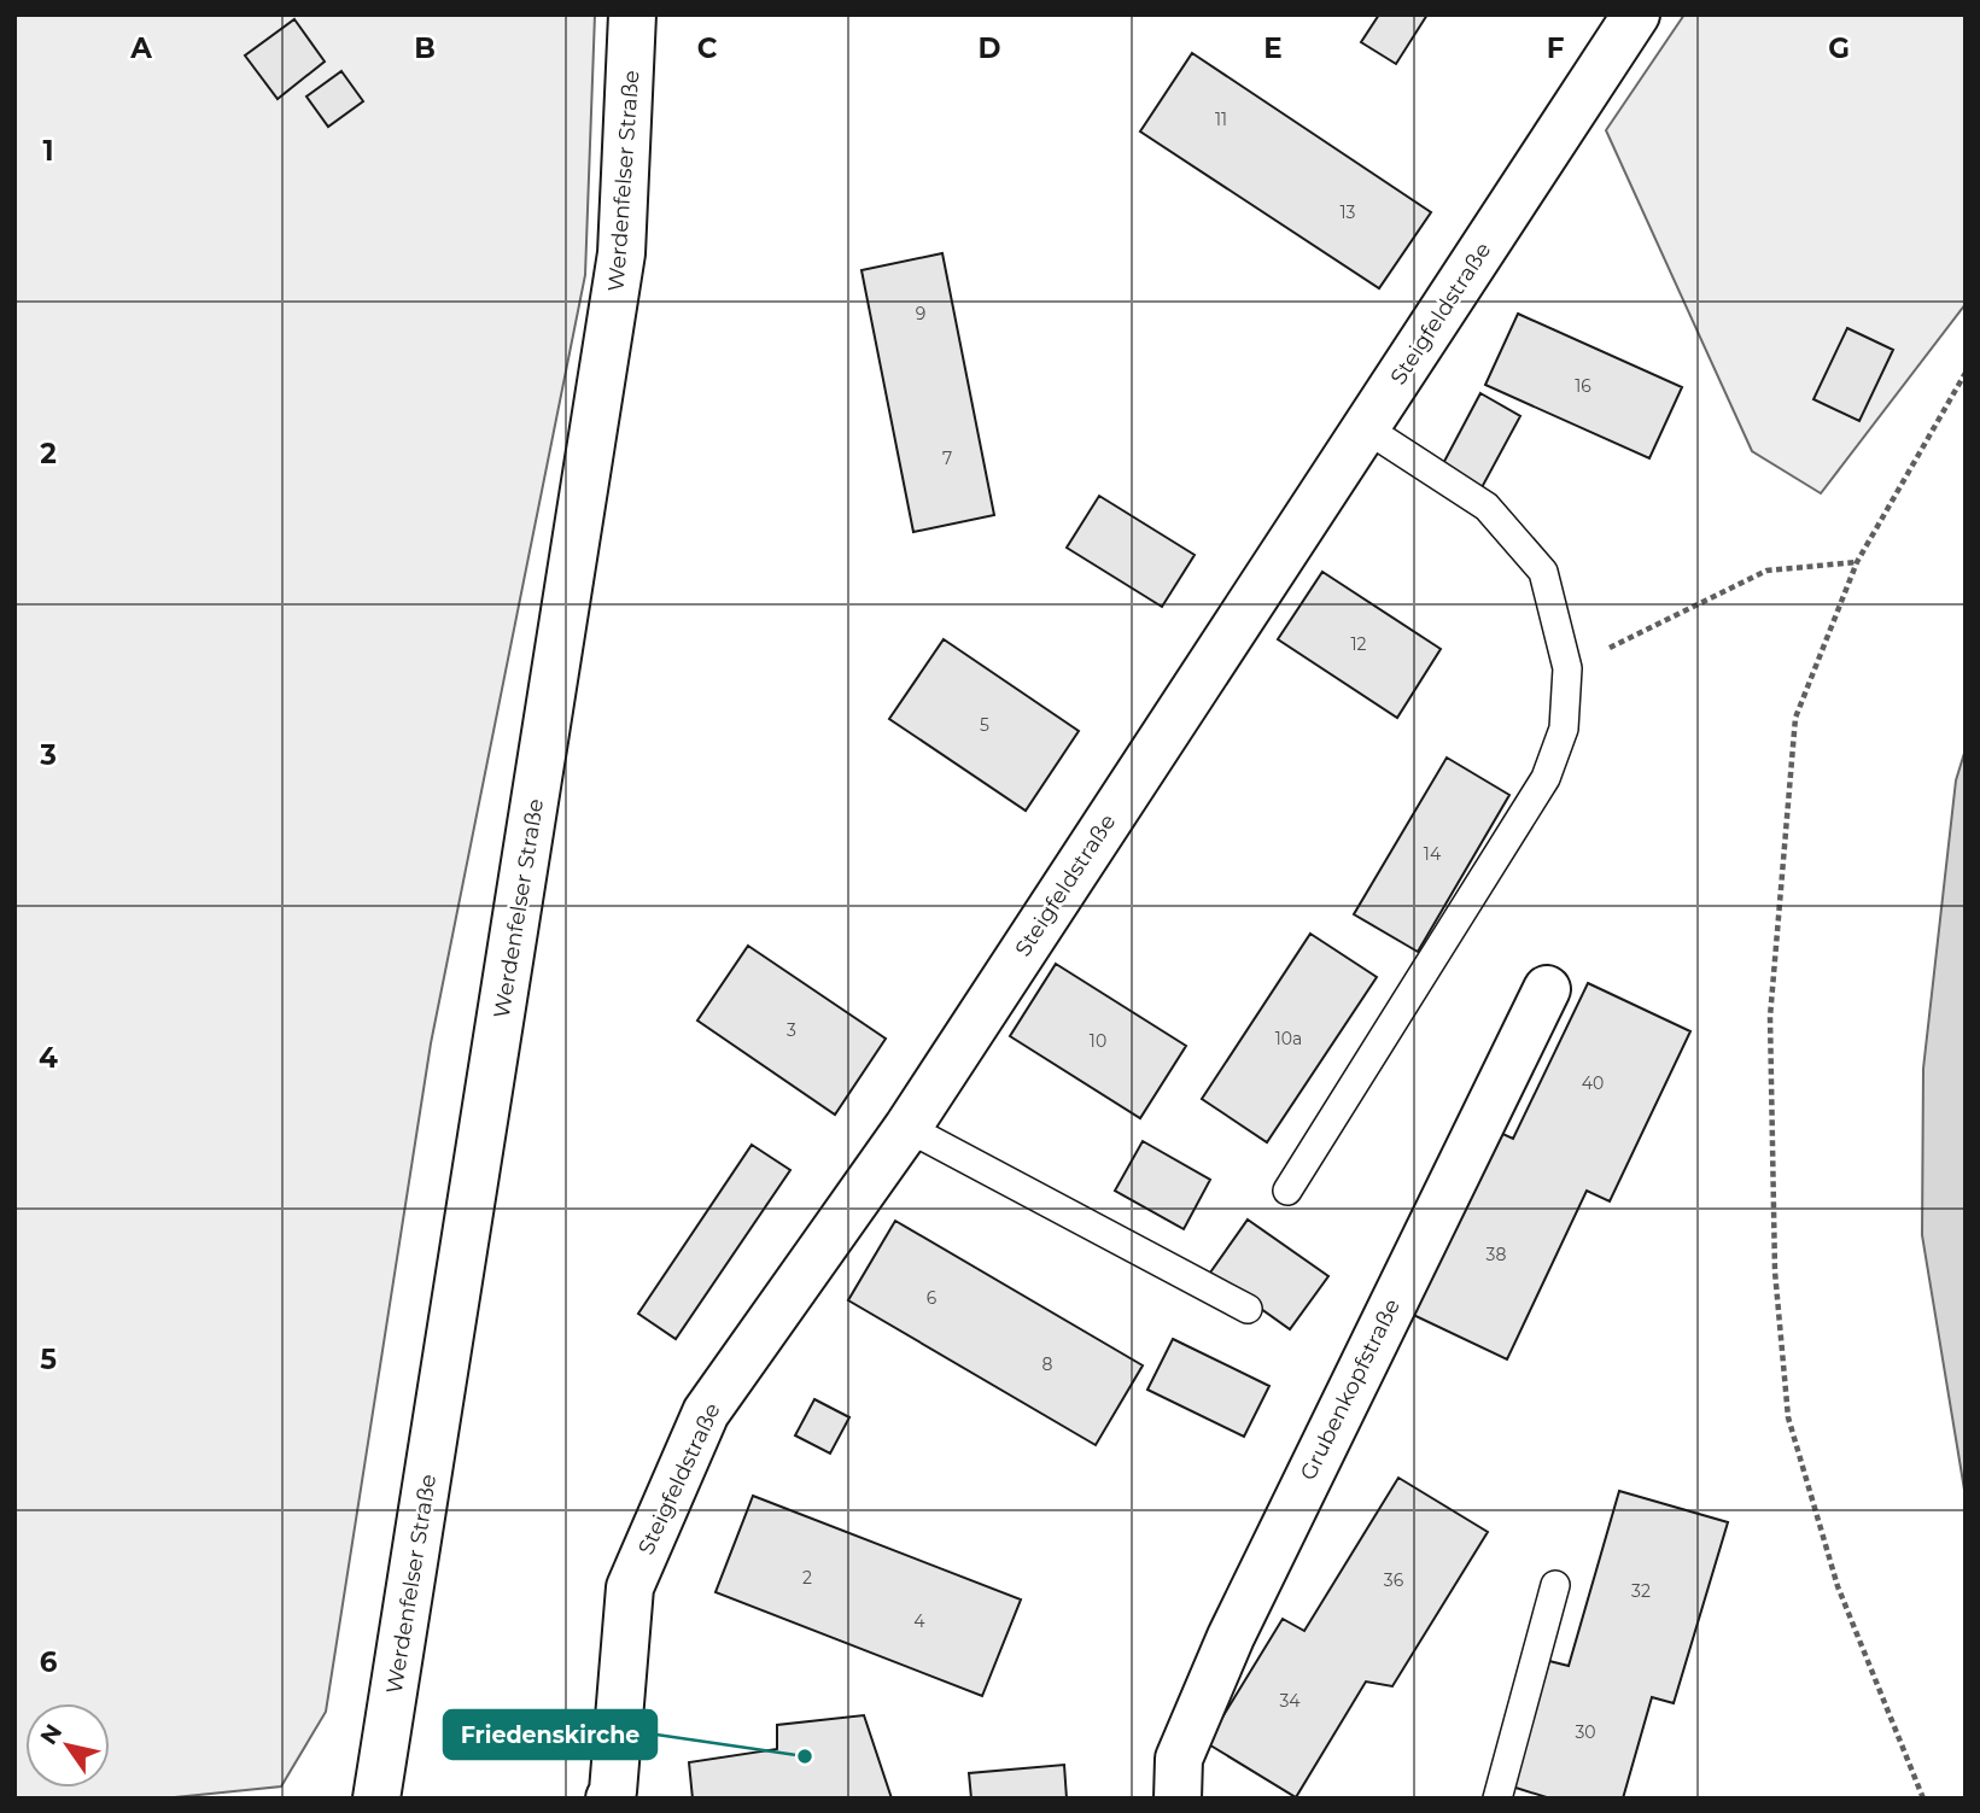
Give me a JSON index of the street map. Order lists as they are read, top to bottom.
{
  "streets": {
    "street": ["Werdenfelser Straße", "Steigfeldstraße", "Grubenkopfstraße"]
  },
  "places": ["Friedenskirche"],
  "house_numbers": [
    "11",
    "13",
    "9",
    "16",
    "7",
    "12",
    "5",
    "14",
    "3",
    "10a",
    "10",
    "40",
    "38",
    "6",
    "8",
    "2",
    "36",
    "32",
    "4",
    "34",
    "30"
  ],
  "north": "top left",
  "grid": {
    "columns": [
      "A",
      "B",
      "C",
      "D",
      "E",
      "F",
      "G"
    ],
    "rows": [
      "1",
      "2",
      "3",
      "4",
      "5",
      "6"
    ]
  }
}
